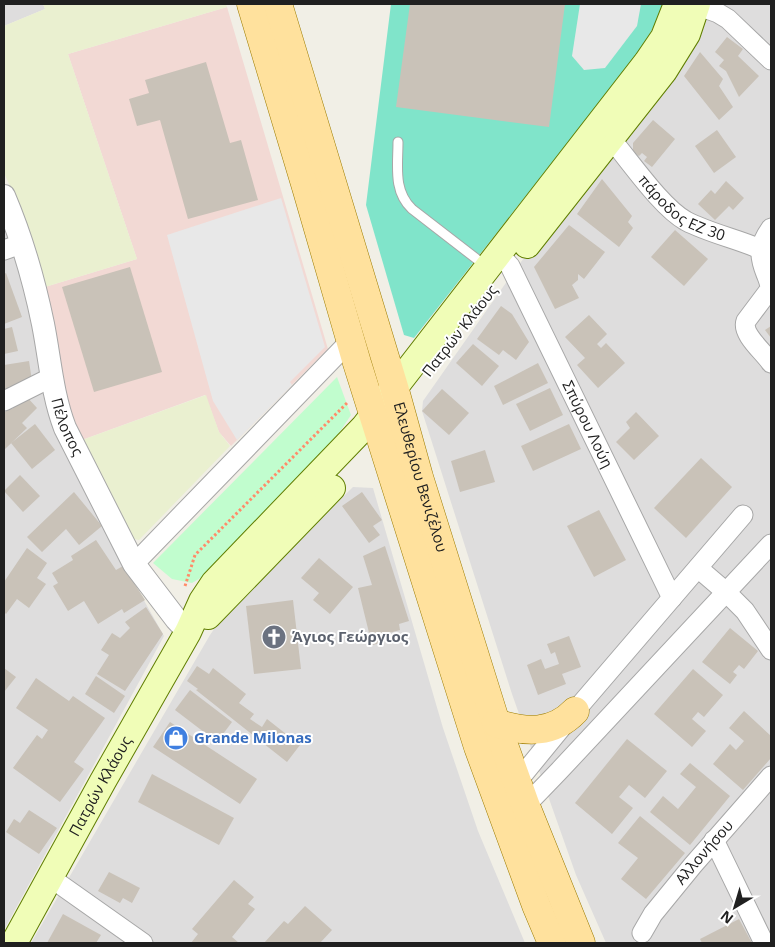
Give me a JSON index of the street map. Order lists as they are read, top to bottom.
{
  "streets": {
    "main road": ["Πατρών Κλάους", "Ελευθερίου Βενιζέλου"],
    "street": [
      "πάροδος ΕΖ 30",
      "Σπύρου Λούη",
      "Πέλοπος",
      "Αλλονήσου"
    ]
  },
  "crossings": [
    ["πάροδος ΕΖ 30", "Πατρών Κλάους"],
    ["Πατρών Κλάους", "Σπύρου Λούη"],
    ["Πατρών Κλάους", "Πέλοπος"],
    ["Πατρών Κλάους", "Ελευθερίου Βενιζέλου"]
  ],
  "places": {
    "church": ["Άγιος Γεώργιος"],
    "shop": ["Grande Milonas"]
  },
  "north": "bottom left"
}
